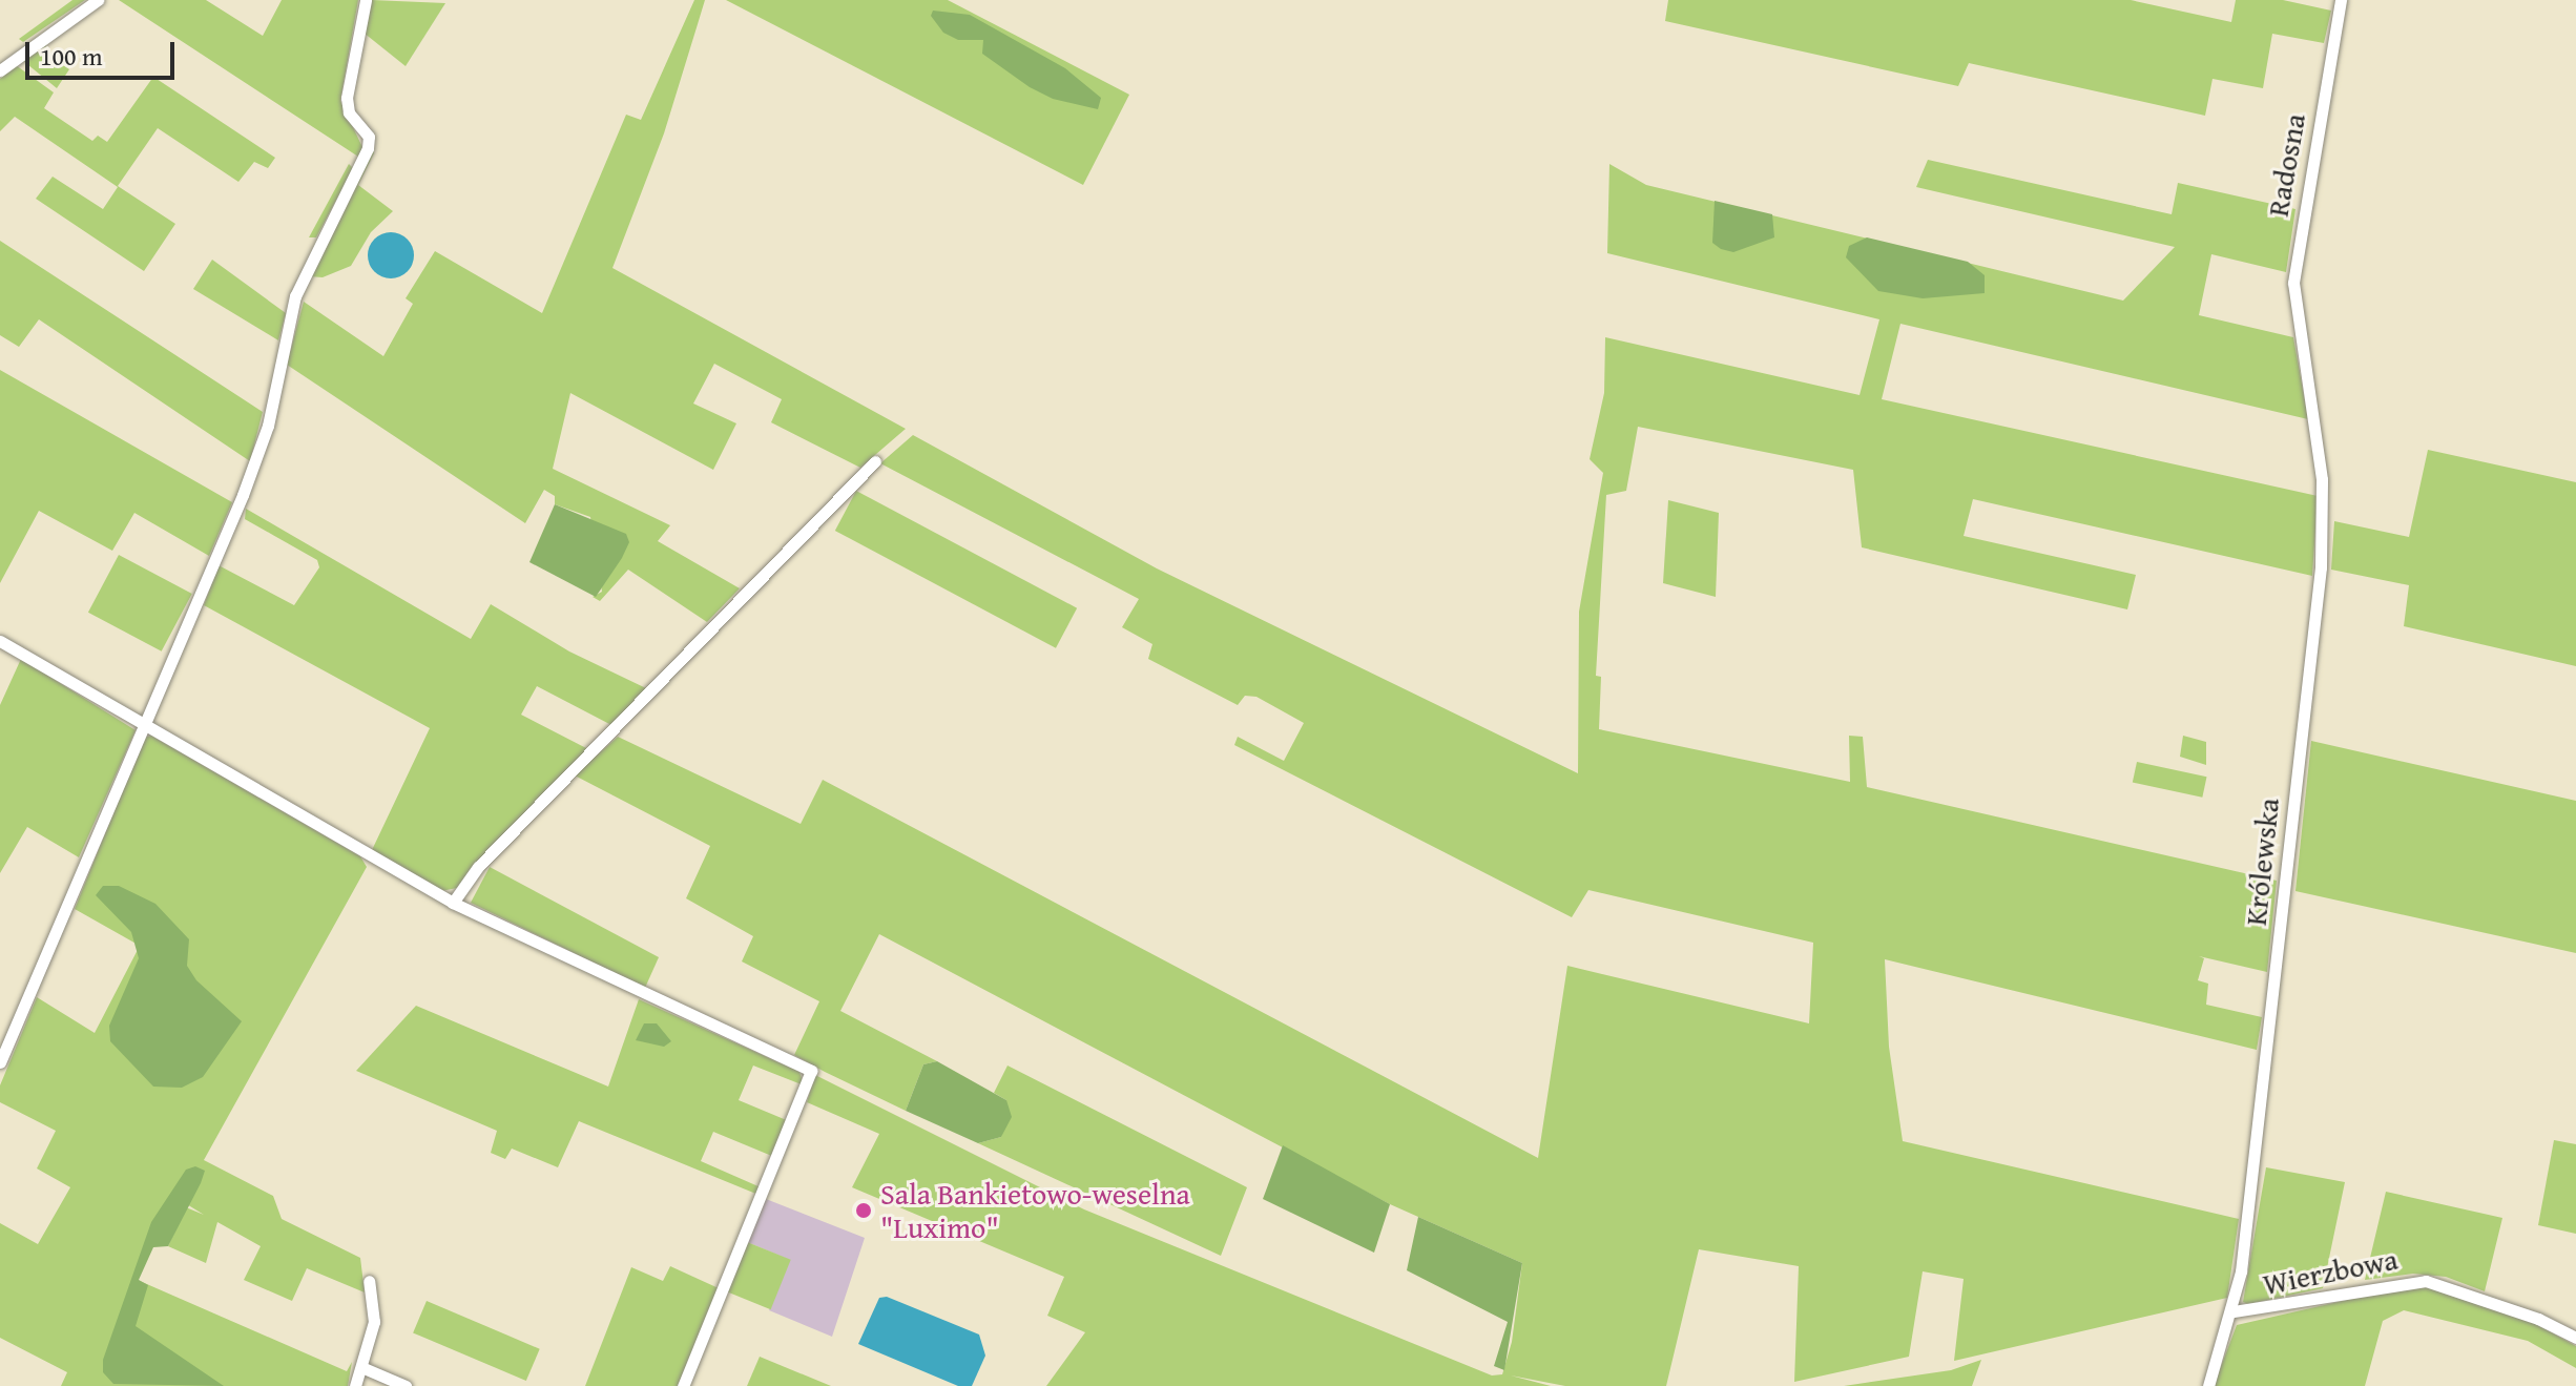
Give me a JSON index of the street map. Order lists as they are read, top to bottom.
{
  "streets": {
    "street": ["Radosna", "Królewska", "Wierzbowa"]
  },
  "crossings": [
    ["Radosna", "Królewska"],
    ["Królewska", "Wierzbowa"]
  ],
  "places": ["Sala Bankietowo-weselna \"Luximo\""],
  "scale_bar": "100 m"
}
